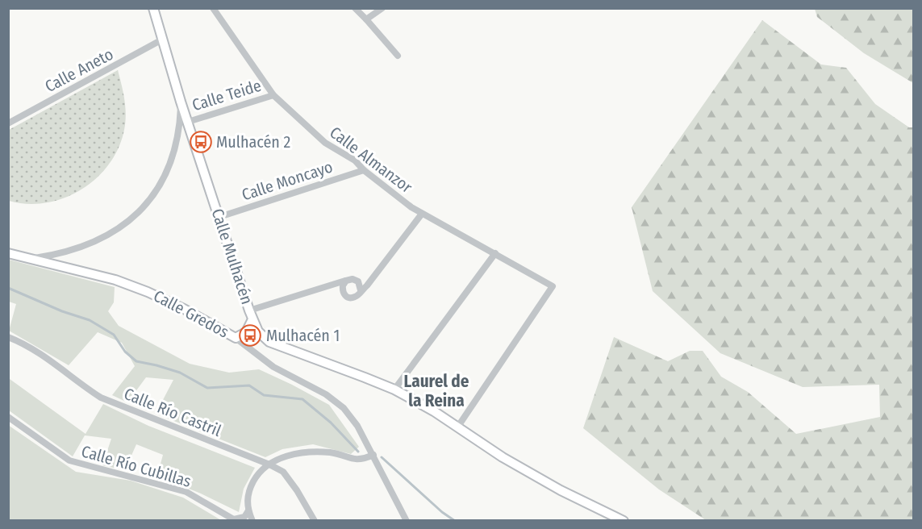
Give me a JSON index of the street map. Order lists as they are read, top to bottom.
{
  "streets": {
    "street": [
      "Calle Aneto",
      "Calle Teide",
      "Calle Almanzor",
      "Calle Moncayo",
      "Calle Mulhacén",
      "Calle Gredos",
      "Calle Río Castril",
      "Calle Río Cubillas"
    ]
  },
  "crossings": [
    ["Calle Aneto", "Calle Mulhacén"],
    ["Calle Teide", "Calle Almanzor"],
    ["Calle Teide", "Calle Mulhacén"],
    ["Calle Almanzor", "Calle Moncayo"],
    ["Calle Almanzor", "Calle Mulhacén"],
    ["Calle Moncayo", "Calle Mulhacén"]
  ],
  "districts": ["Laurel de la Reina"],
  "places": {
    "bus stop": ["Mulhacén 2", "Mulhacén 1"]
  }
}
